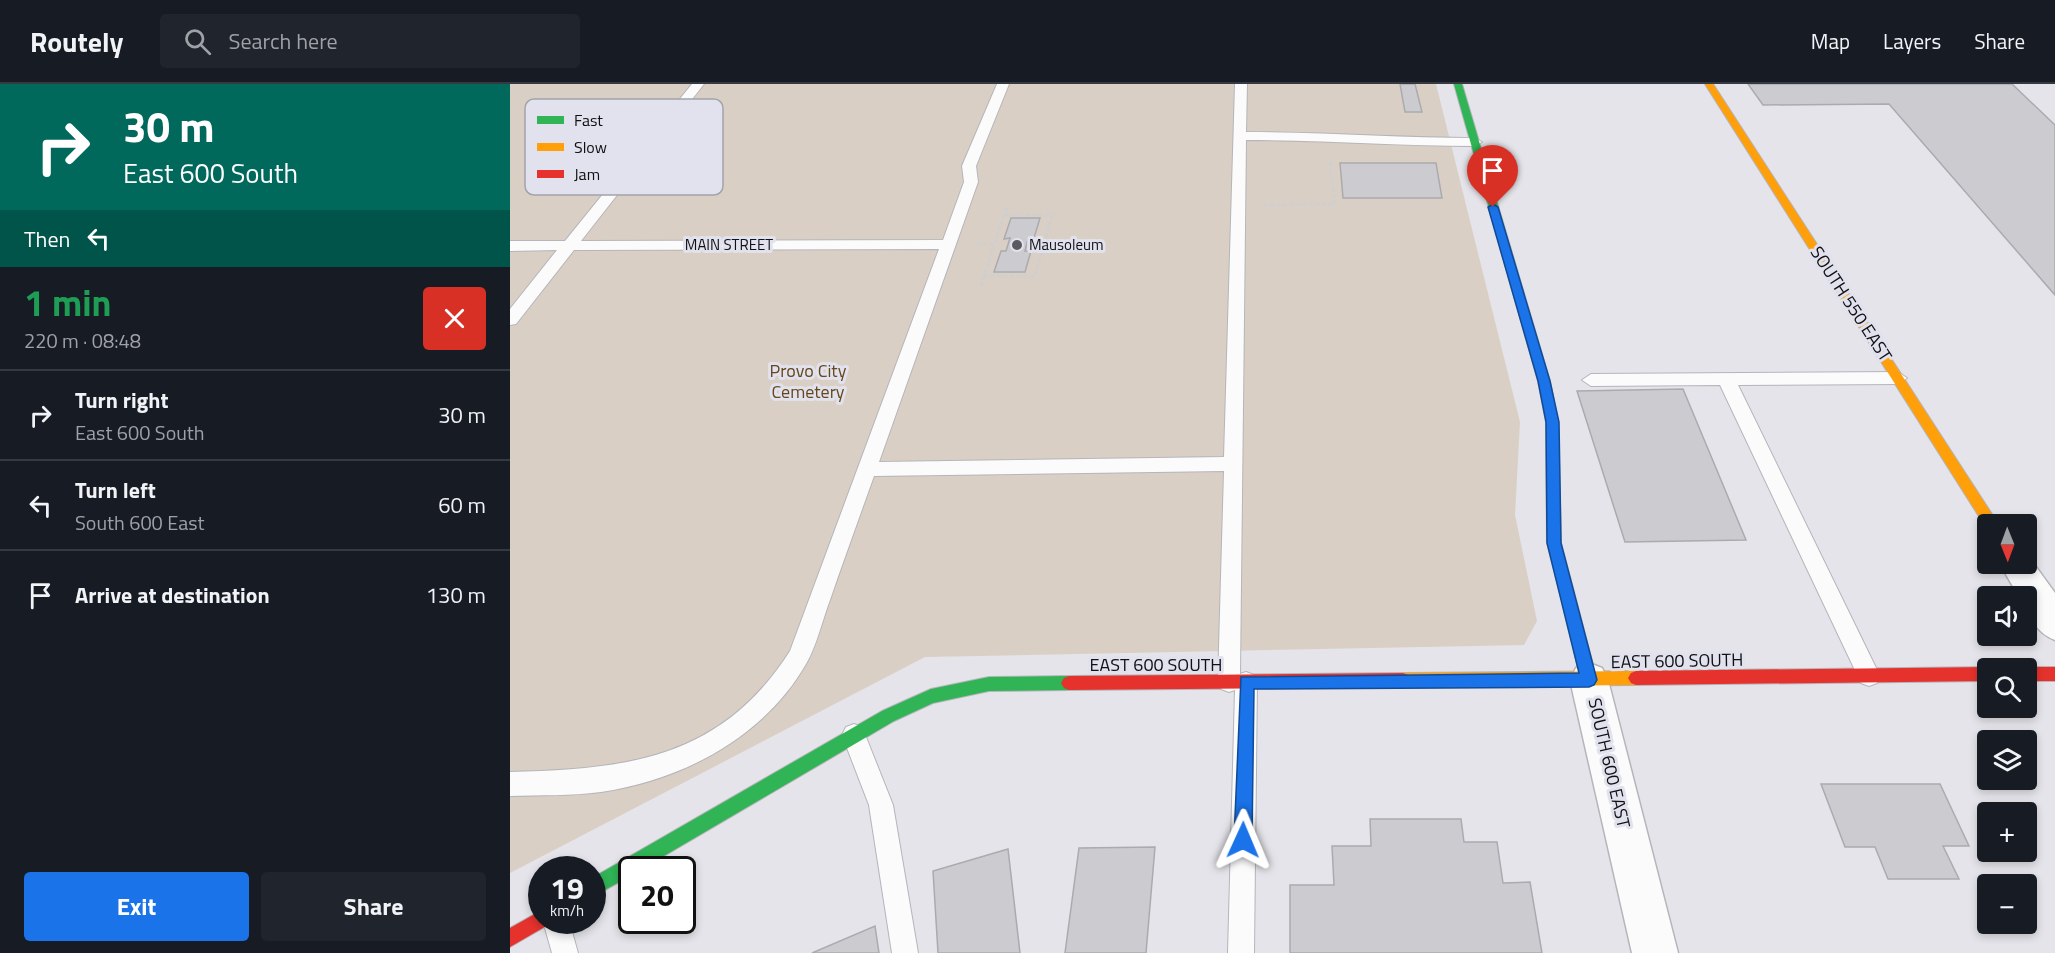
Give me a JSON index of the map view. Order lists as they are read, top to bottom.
{
  "streets": {
    "street": ["SOUTH 550 EAST", "EAST 600 SOUTH", "SOUTH 600 EAST"],
    "lane": ["MAIN STREET"]
  },
  "crossings": [
    ["EAST 600 SOUTH", "SOUTH 600 EAST"]
  ],
  "parks": ["Provo City Cemetery"],
  "places": ["Mausoleum"],
  "legend": ["Fast", "Slow", "Jam"],
  "north": "bottom",
  "page": {
    "header": "Routely",
    "search": "Search here",
    "nav": ["Map", "Layers", "Share"],
    "turn": ["30 m", "East 600 South"],
    "then": "Then",
    "heading": ["1 min", "220 m · 08:48"],
    "list": [
      {
        "name": "Turn right",
        "note": "East 600 South",
        "value": "30 m"
      },
      {
        "name": "Turn left",
        "note": "South 600 East",
        "value": "60 m"
      },
      {
        "name": "Arrive at destination",
        "value": "130 m"
      }
    ],
    "map_buttons": ["+", "−"],
    "speed": "19 km/h",
    "limit": "20",
    "buttons": ["Exit", "Share"]
  }
}
